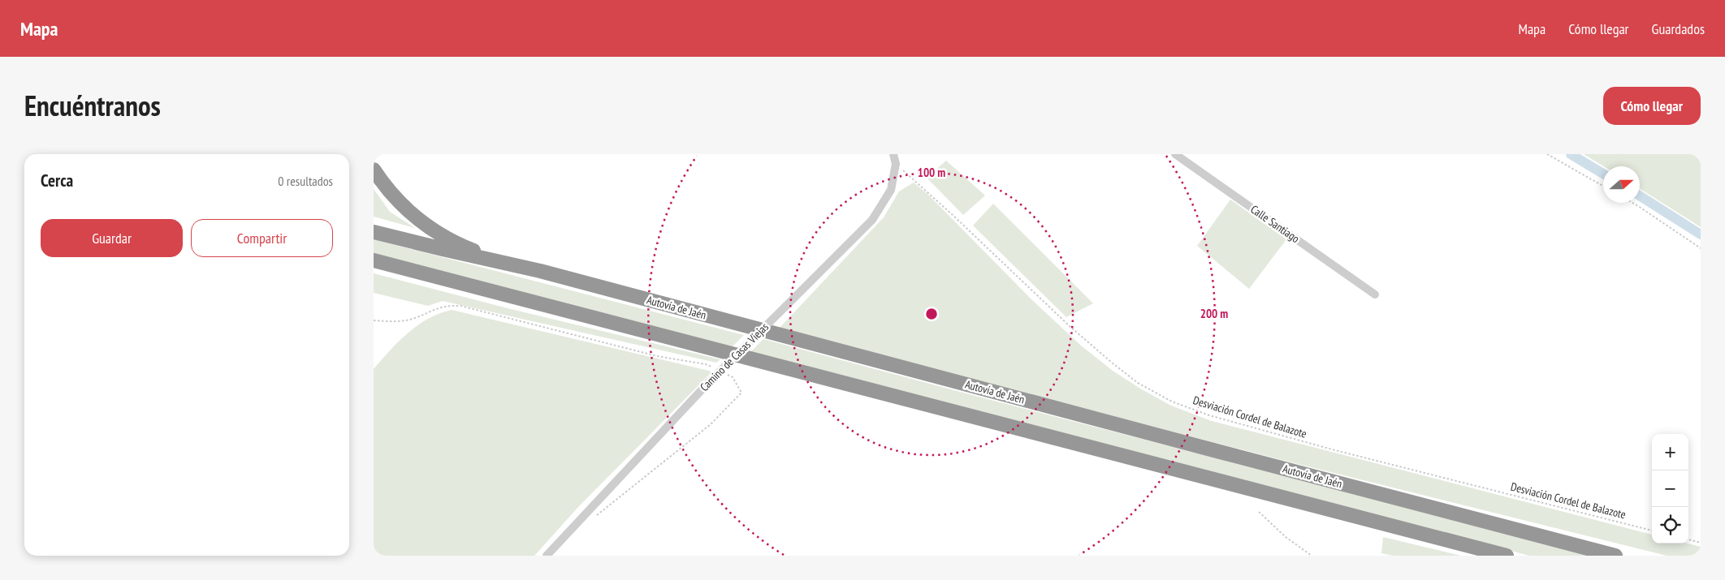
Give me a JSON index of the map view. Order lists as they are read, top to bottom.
{
  "streets": {
    "highway": ["Autovía de Jaén"],
    "street": ["Calle Santiago", "Camino de Casas Viejas"],
    "path": ["Desviación Cordel de Balazote"]
  },
  "crossings": [
    ["Camino de Casas Viejas", "Desviación Cordel de Balazote"]
  ],
  "north": "right",
  "page": {
    "header": "Mapa",
    "nav": ["Mapa", "Cómo llegar", "Guardados"],
    "title": "Encuéntranos",
    "buttons": [
      "Cómo llegar",
      ["Guardar", "Compartir"]
    ],
    "heading": ["Cerca", "0 resultados"],
    "map_buttons": ["+", "−"]
  },
  "rings": ["100 m", "200 m"]
}
